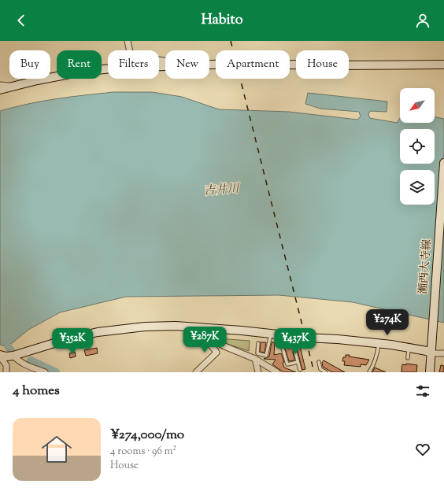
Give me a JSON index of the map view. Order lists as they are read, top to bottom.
{
  "streets": {
    "main road": ["瀬西大寺線"]
  },
  "water": ["吉井川"],
  "north": "bottom left",
  "page": {
    "header": "Habito",
    "chip": [
      "Buy",
      "Rent",
      "Filters",
      "New",
      "Apartment",
      "House"
    ],
    "price": [
      "¥274K",
      "¥287K",
      "¥352K",
      "¥437K"
    ],
    "heading": "4 homes",
    "list": [
      {
        "name": "¥274,000/mo",
        "note": "4 rooms · 96 m² · House"
      }
    ]
  }
}
